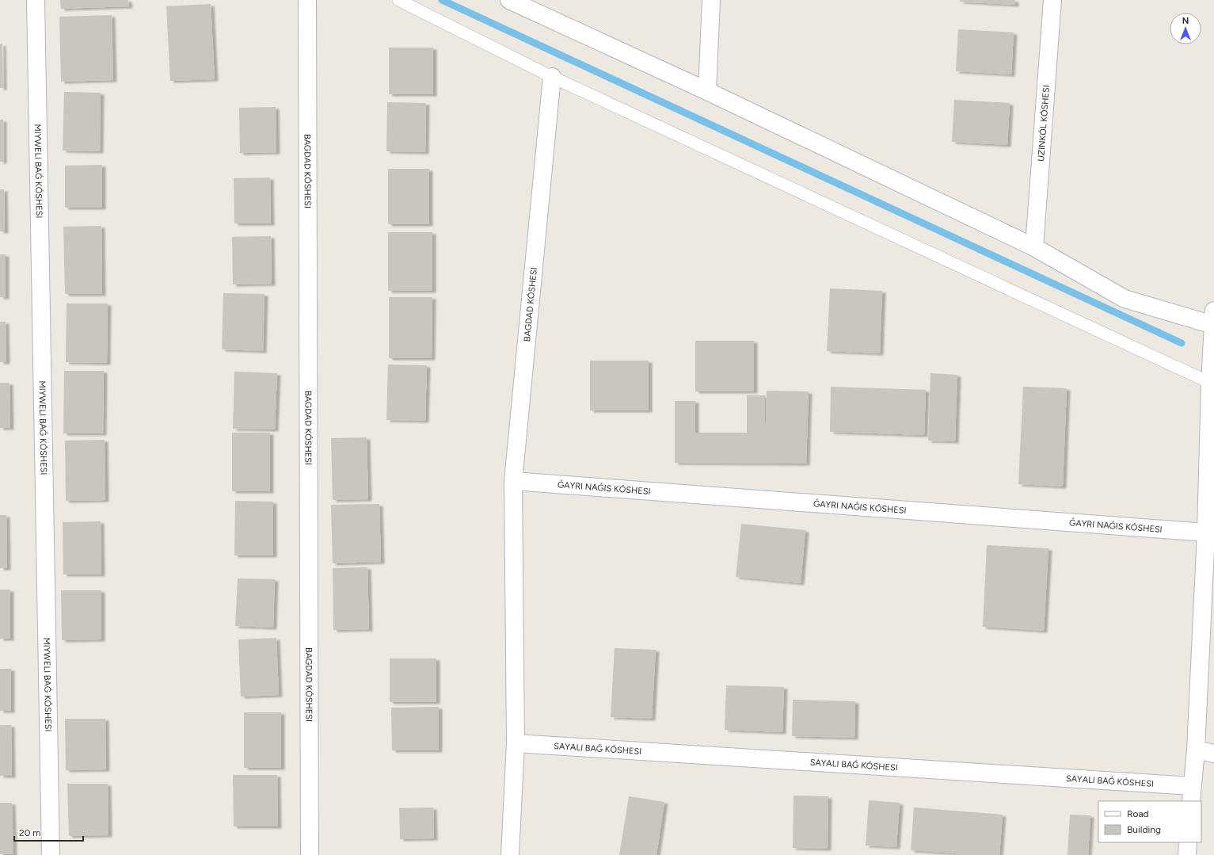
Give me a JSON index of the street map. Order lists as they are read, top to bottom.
{
  "streets": {
    "street": ["MIYWELI BAǴ KÓSHESI", "BAGDAD KÓSHESI"]
  },
  "legend": ["Road", "Building"],
  "scale_bar": "20 m",
  "north": "top"
}
